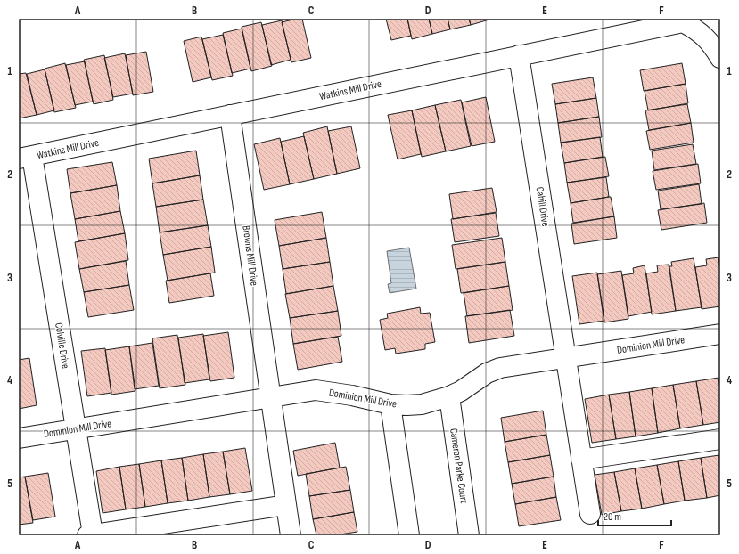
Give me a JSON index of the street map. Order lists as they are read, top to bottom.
{
  "streets": {
    "street": [
      "Watkins Mill Drive",
      "Cahill Drive",
      "Browns Mill Drive",
      "Dominion Mill Drive",
      "Colville Drive",
      "Cameron Parke Court"
    ]
  },
  "crossings": [
    ["Watkins Mill Drive", "Cahill Drive"],
    ["Watkins Mill Drive", "Browns Mill Drive"],
    ["Watkins Mill Drive", "Colville Drive"],
    ["Cahill Drive", "Dominion Mill Drive"],
    ["Browns Mill Drive", "Dominion Mill Drive"],
    ["Dominion Mill Drive", "Colville Drive"],
    ["Dominion Mill Drive", "Cameron Parke Court"]
  ],
  "scale_bar": "20 m",
  "grid": {
    "columns": [
      "A",
      "B",
      "C",
      "D",
      "E",
      "F"
    ],
    "rows": [
      "1",
      "2",
      "3",
      "4",
      "5"
    ]
  }
}
